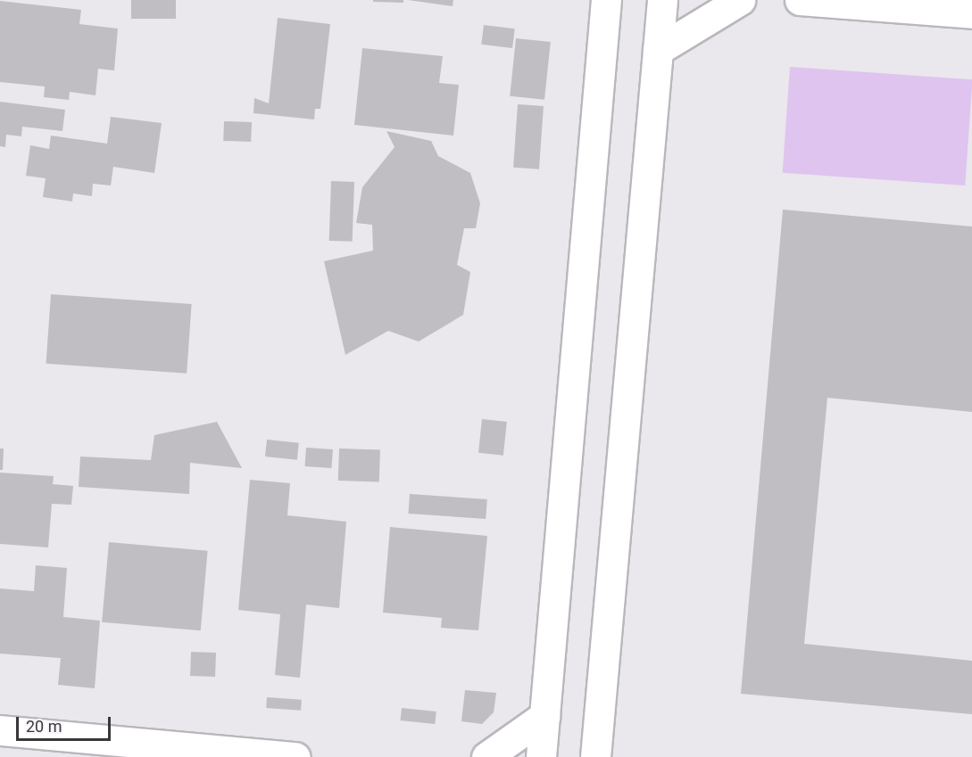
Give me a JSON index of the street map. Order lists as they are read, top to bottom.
{
  "scale_bar": "20 m"
}
